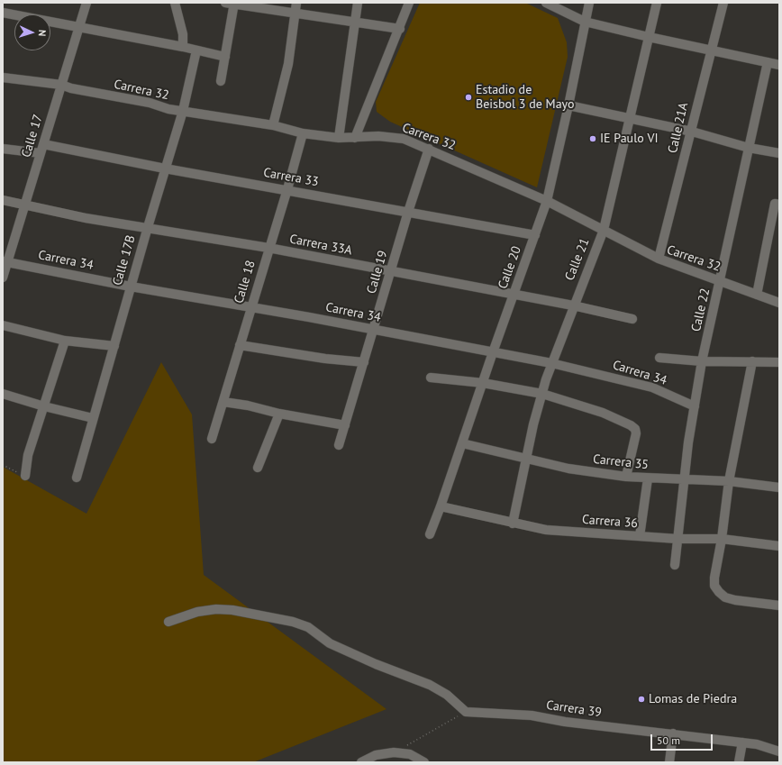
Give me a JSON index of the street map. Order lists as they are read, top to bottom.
{
  "streets": {
    "street": [
      "Carrera 32",
      "Calle 21A",
      "Calle 17",
      "Carrera 33",
      "Carrera 33A",
      "Calle 21",
      "Carrera 34",
      "Calle 17B",
      "Calle 20",
      "Calle 19",
      "Calle 18",
      "Calle 22",
      "Carrera 35",
      "Carrera 36",
      "Carrera 39"
    ]
  },
  "crossings": [
    ["Carrera 32", "Calle 21A"],
    ["Carrera 32", "Calle 17"],
    ["Carrera 32", "Calle 21"],
    ["Carrera 32", "Calle 17B"],
    ["Carrera 32", "Calle 20"],
    ["Carrera 32", "Calle 19"],
    ["Carrera 32", "Calle 18"],
    ["Carrera 32", "Calle 22"],
    ["Calle 17", "Carrera 33"],
    ["Calle 17", "Carrera 33A"],
    ["Calle 17", "Carrera 34"],
    ["Carrera 33", "Calle 17B"],
    ["Carrera 33", "Calle 20"],
    ["Carrera 33", "Calle 19"],
    ["Carrera 33", "Calle 18"],
    ["Carrera 33A", "Calle 21"],
    ["Carrera 33A", "Calle 17B"],
    ["Carrera 33A", "Calle 20"],
    ["Carrera 33A", "Calle 19"],
    ["Carrera 33A", "Calle 18"],
    ["Calle 21", "Carrera 34"],
    ["Calle 21", "Carrera 35"],
    ["Calle 21", "Carrera 36"],
    ["Carrera 34", "Calle 17B"],
    ["Carrera 34", "Calle 20"],
    ["Carrera 34", "Calle 19"],
    ["Carrera 34", "Calle 18"],
    ["Carrera 34", "Calle 22"],
    ["Calle 20", "Carrera 35"],
    ["Calle 20", "Carrera 36"],
    ["Calle 22", "Carrera 35"],
    ["Calle 22", "Carrera 36"]
  ],
  "places": ["Estadio de Beisbol 3 de Mayo", "IE Paulo VI", "Lomas de Piedra"],
  "scale_bar": "50 m",
  "north": "right"
}
